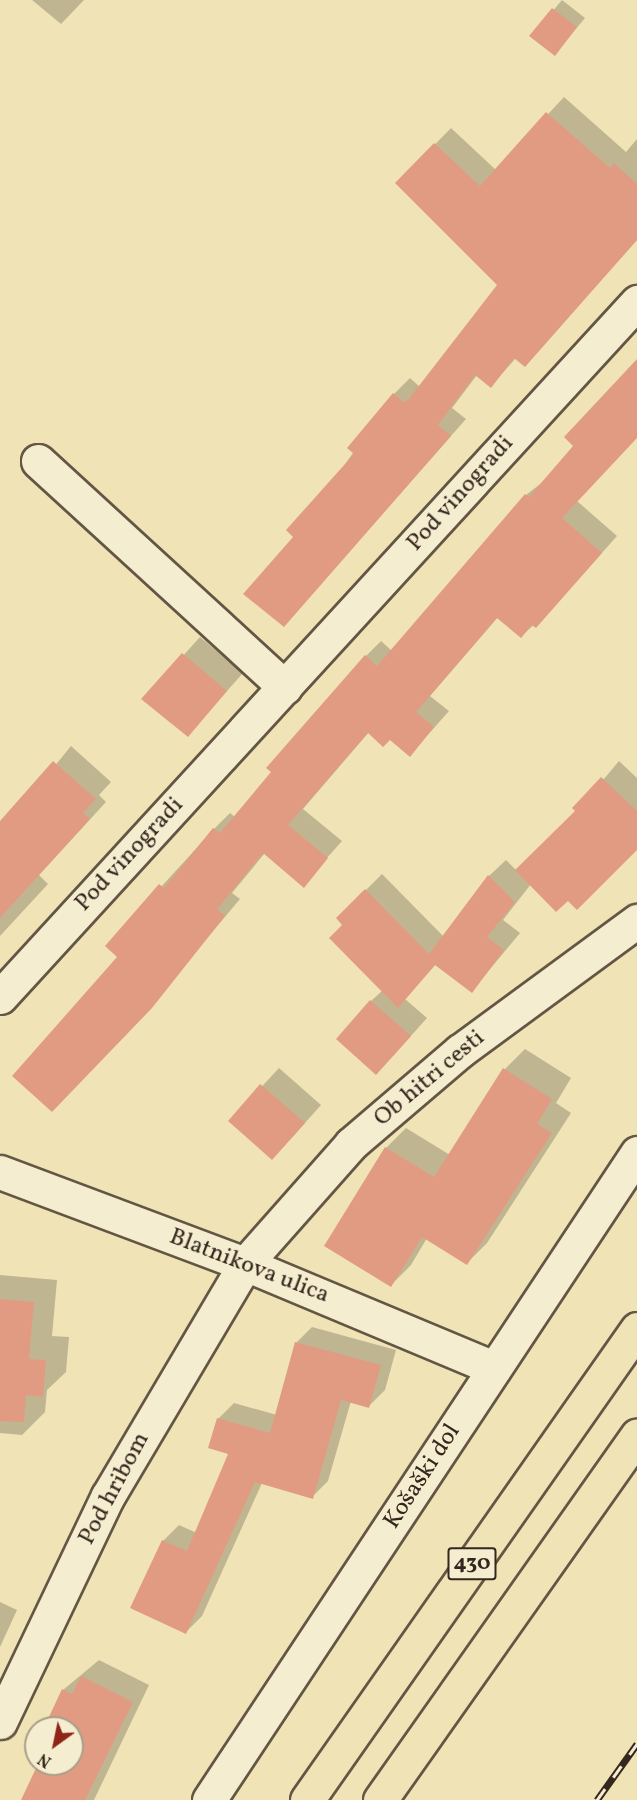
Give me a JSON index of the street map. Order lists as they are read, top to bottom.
{
  "streets": {
    "highway": ["430"],
    "street": [
      "Pod vinogradi",
      "Ob hitri cesti",
      "Blatnikova ulica",
      "Košaški dol",
      "Pod hribom"
    ]
  },
  "crossings": [
    ["Ob hitri cesti", "Blatnikova ulica"],
    ["Ob hitri cesti", "Pod hribom"],
    ["Blatnikova ulica", "Košaški dol"],
    ["Blatnikova ulica", "Pod hribom"]
  ],
  "north": "bottom left"
}
